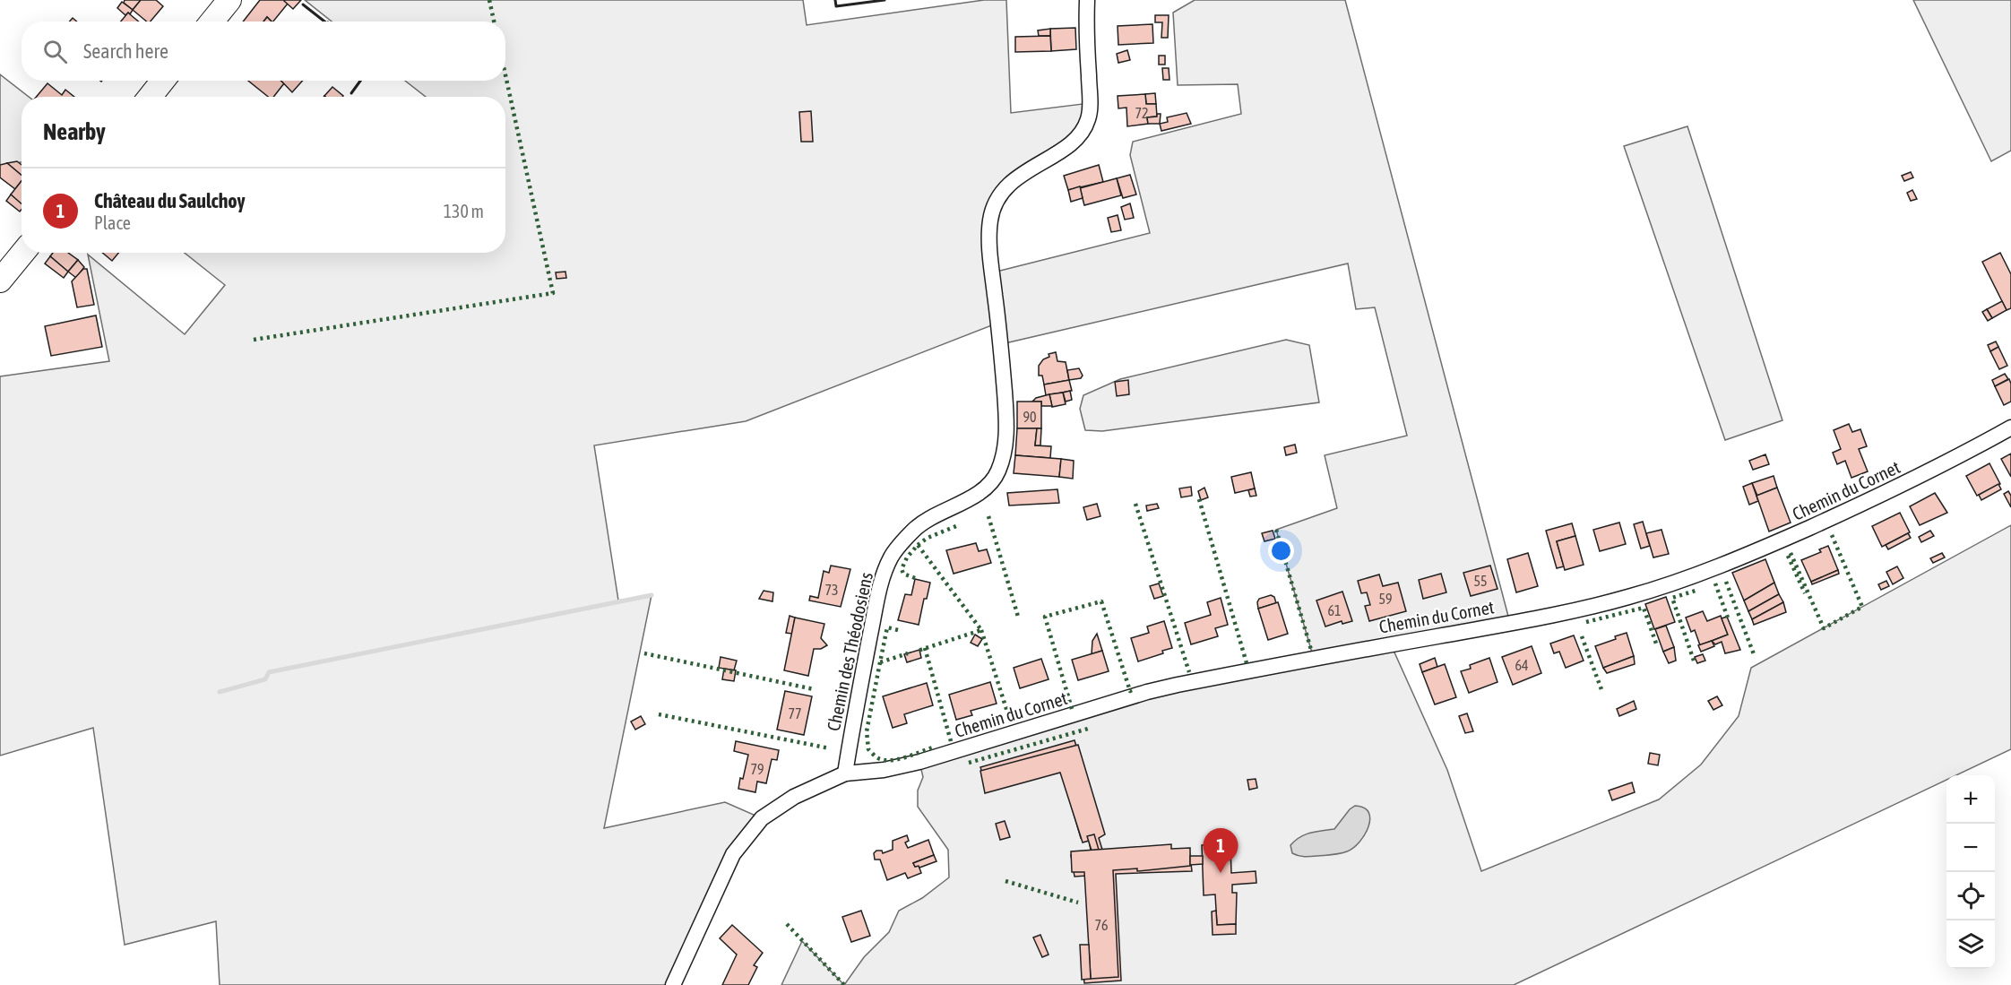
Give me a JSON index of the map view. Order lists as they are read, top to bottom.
{
  "streets": {
    "street": ["Chemin du Cornet", "Chemin des Théodosiens"]
  },
  "crossings": [
    ["Chemin du Cornet", "Chemin des Théodosiens"]
  ],
  "house_numbers": [
    "72",
    "90",
    "55",
    "73",
    "59",
    "61",
    "64",
    "77",
    "79",
    "76"
  ],
  "page": {
    "search": "Search here",
    "heading": "Nearby",
    "list": [
      {
        "mark": "1",
        "name": "Château du Saulchoy",
        "note": "Place",
        "value": "130 m"
      }
    ],
    "map_buttons": ["+", "−"],
    "pins": "1"
  }
}
